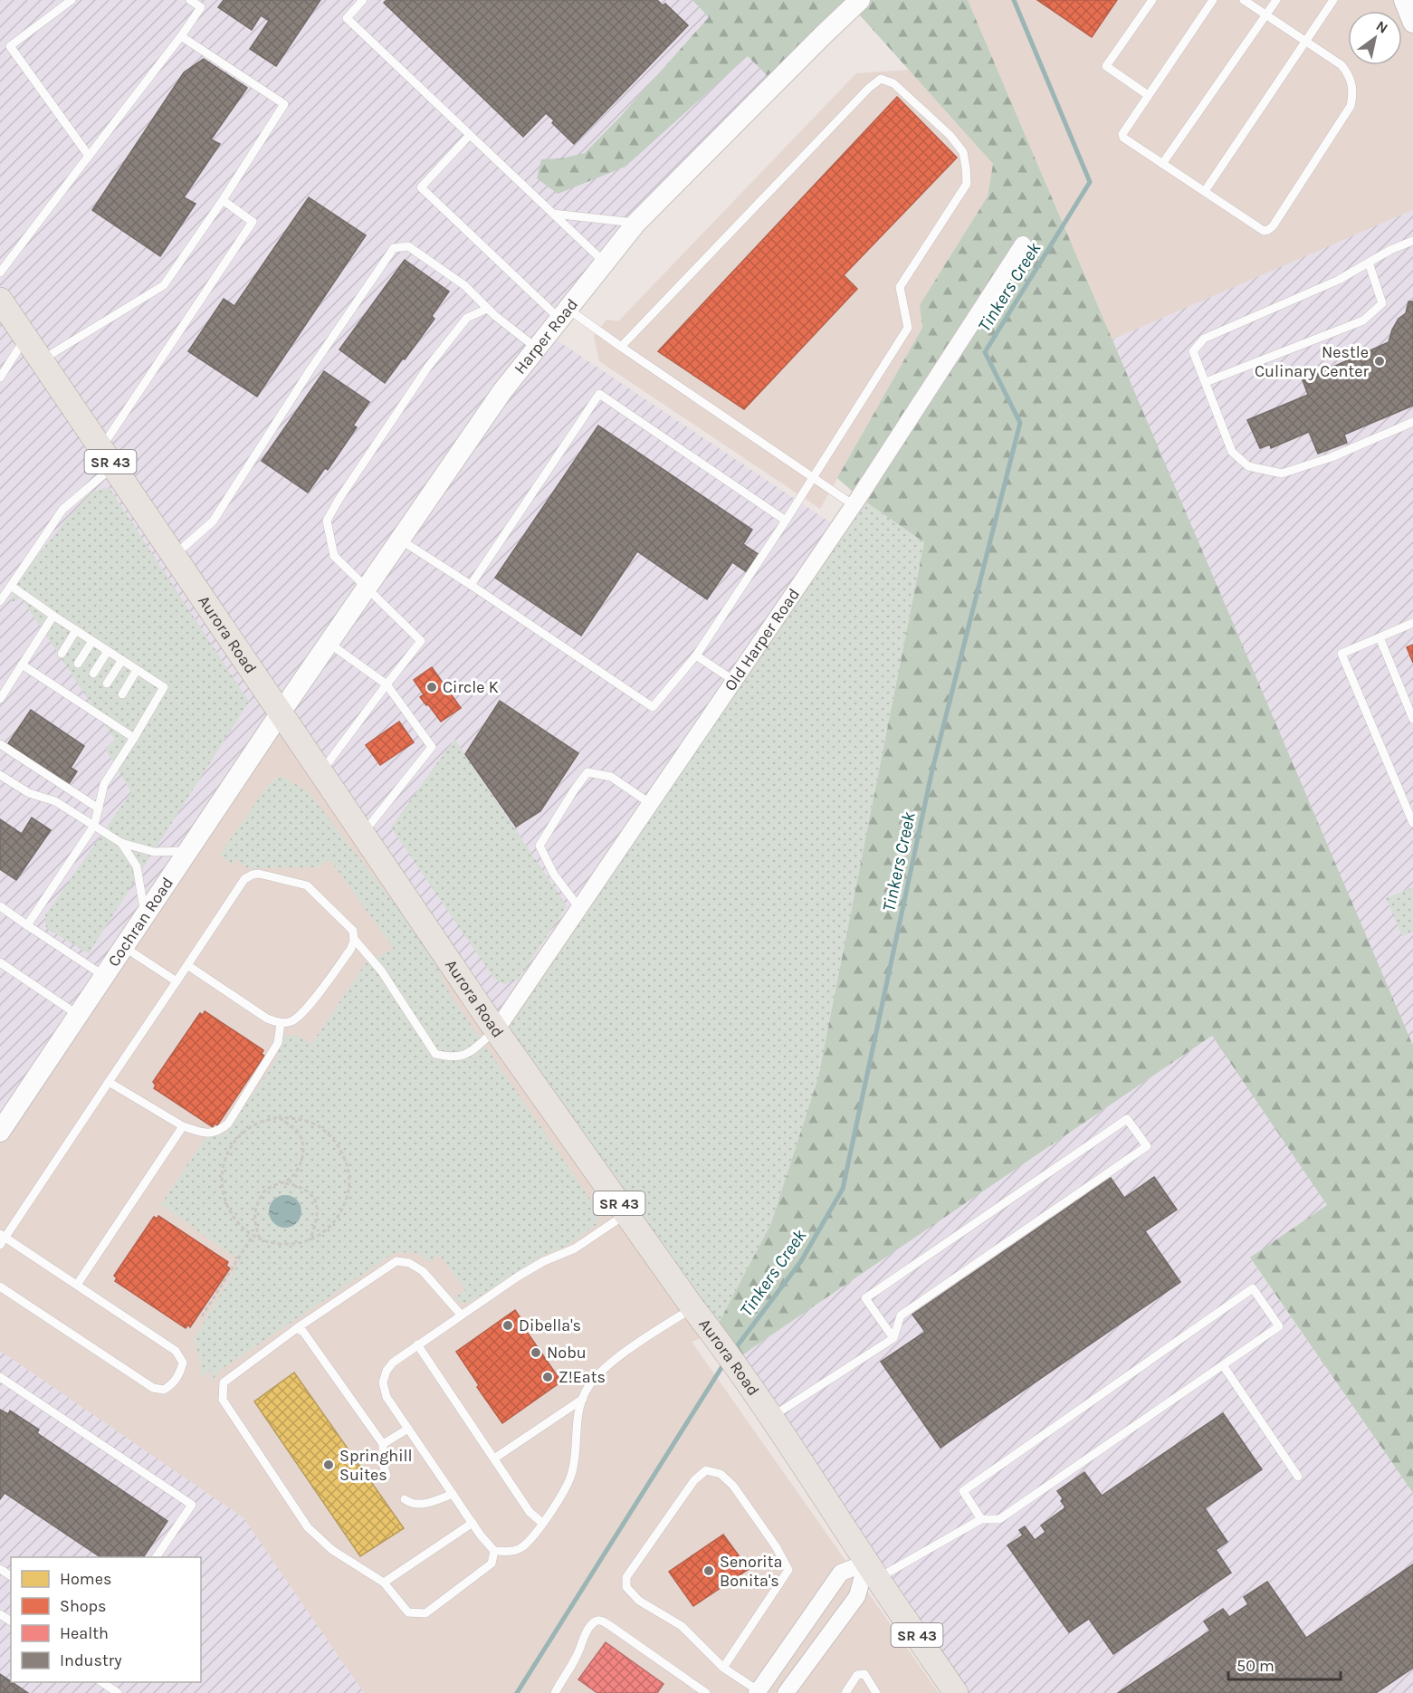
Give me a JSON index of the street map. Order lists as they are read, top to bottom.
{
  "streets": {
    "main road": ["SR 43", "Aurora Road"],
    "street": ["Harper Road", "Old Harper Road", "Cochran Road"]
  },
  "crossings": [
    ["Harper Road", "Aurora Road"],
    ["Harper Road", "Cochran Road"],
    ["Aurora Road", "Old Harper Road"],
    ["Aurora Road", "Cochran Road"]
  ],
  "water": ["Tinkers Creek"],
  "places": [
    "Nestle Culinary Center",
    "Circle K",
    "Dibella's",
    "Nobu",
    "Z!Eats",
    "Springhill Suites",
    "Senorita Bonita's"
  ],
  "legend": [
    "Homes",
    "Shops",
    "Health",
    "Industry"
  ],
  "scale_bar": "50 m",
  "north": "top right"
}
